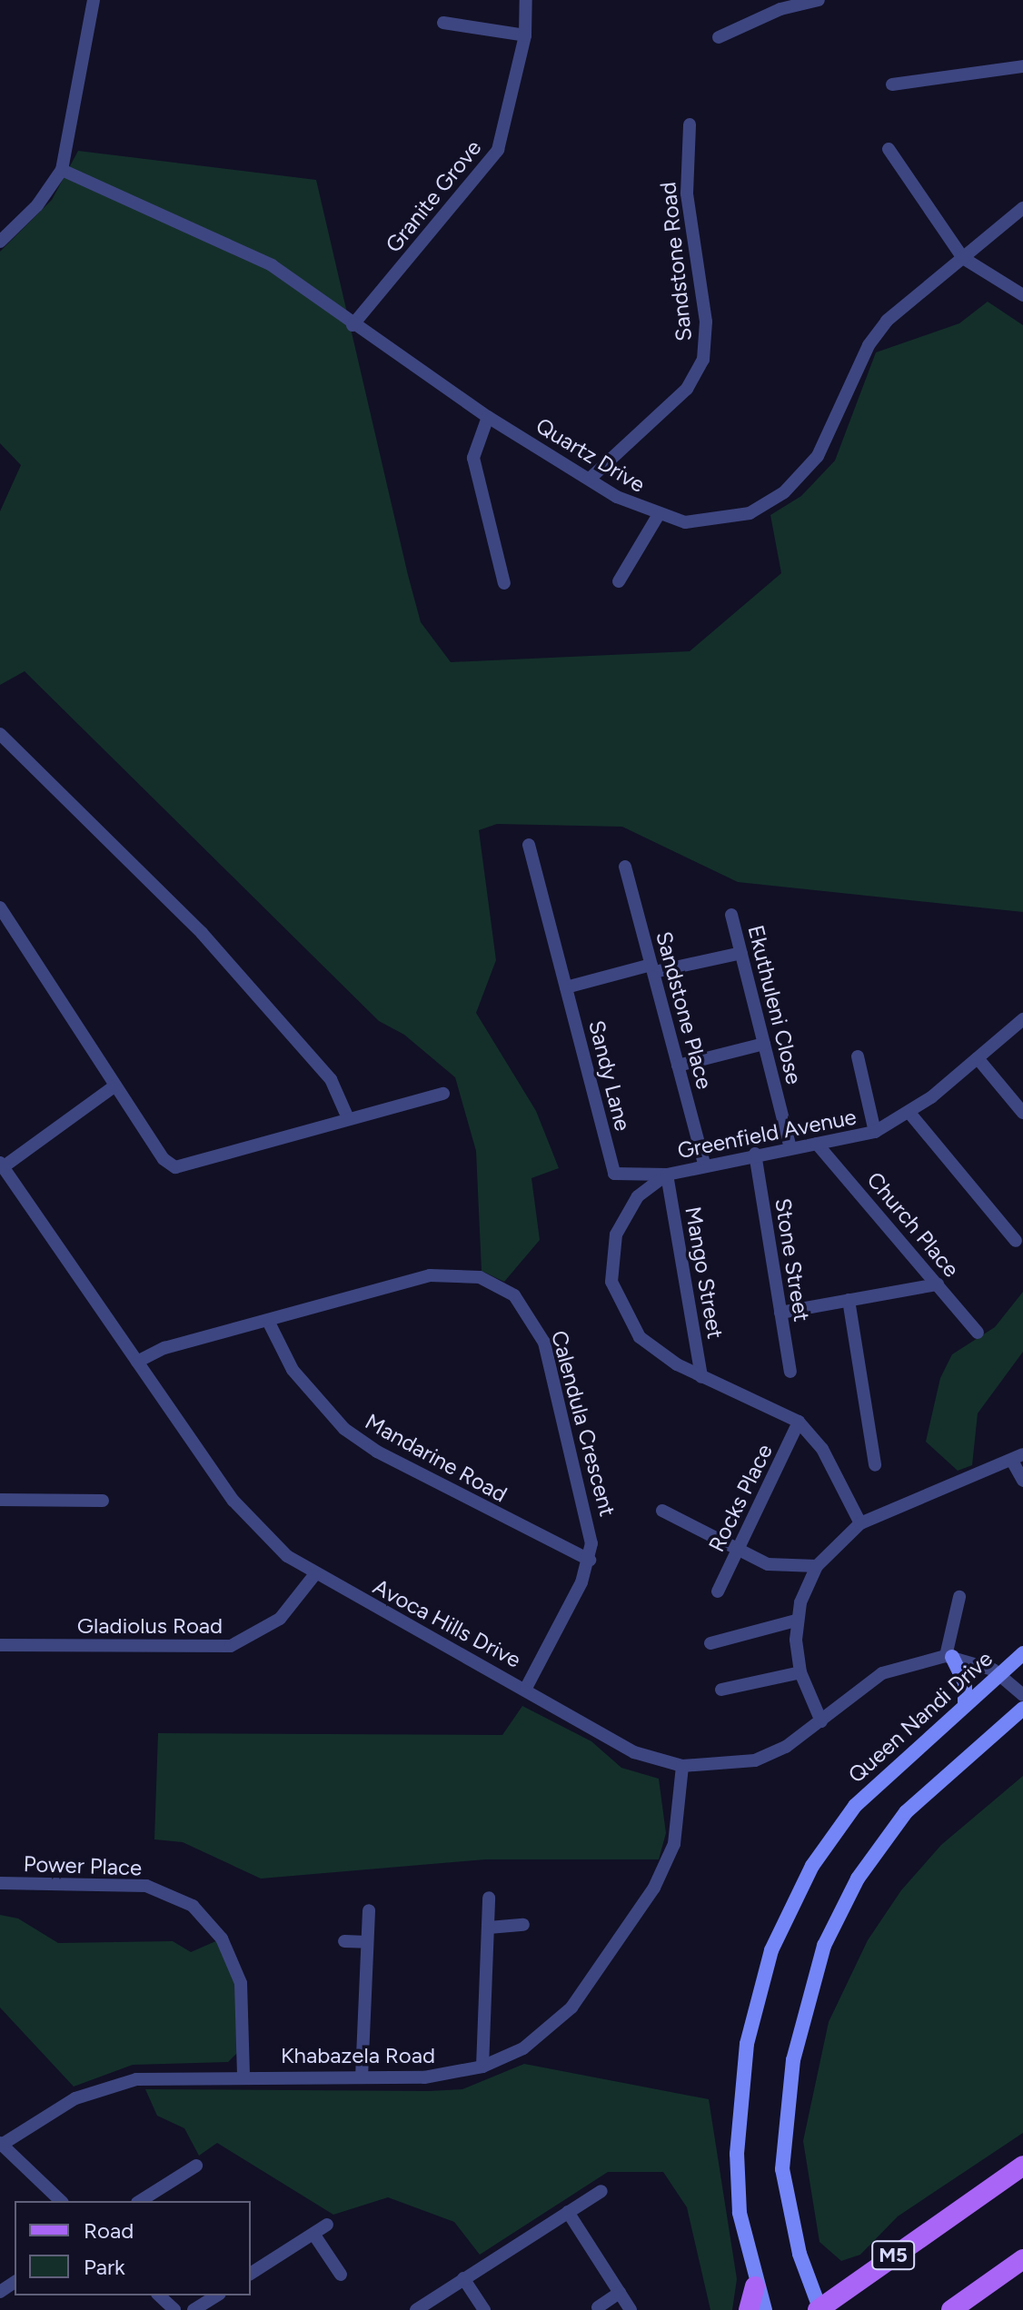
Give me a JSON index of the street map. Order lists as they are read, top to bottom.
{
  "streets": {
    "main road": ["Queen Nandi Drive", "M5"],
    "street": [
      "Granite Grove",
      "Sandstone Road",
      "Quartz Drive",
      "Ekuthuleni Close",
      "Sandstone Place",
      "Sandy Lane",
      "Greenfield Avenue",
      "Church Place",
      "Stone Street",
      "Mango Street",
      "Calendula Crescent",
      "Mandarine Road",
      "Rocks Place",
      "Avoca Hills Drive",
      "Gladiolus Road",
      "Power Place",
      "Khabazela Road"
    ]
  },
  "crossings": [
    ["Granite Grove", "Quartz Drive"],
    ["Sandstone Road", "Quartz Drive"],
    ["Ekuthuleni Close", "Greenfield Avenue"],
    ["Sandstone Place", "Greenfield Avenue"],
    ["Sandy Lane", "Greenfield Avenue"],
    ["Sandy Lane", "Mango Street"],
    ["Greenfield Avenue", "Church Place"],
    ["Greenfield Avenue", "Stone Street"],
    ["Greenfield Avenue", "Mango Street"],
    ["Greenfield Avenue", "Rocks Place"],
    ["Calendula Crescent", "Mandarine Road"],
    ["Calendula Crescent", "Avoca Hills Drive"],
    ["Avoca Hills Drive", "Gladiolus Road"],
    ["Avoca Hills Drive", "Khabazela Road"],
    ["Power Place", "Khabazela Road"]
  ],
  "legend": ["Road", "Park"]
}
